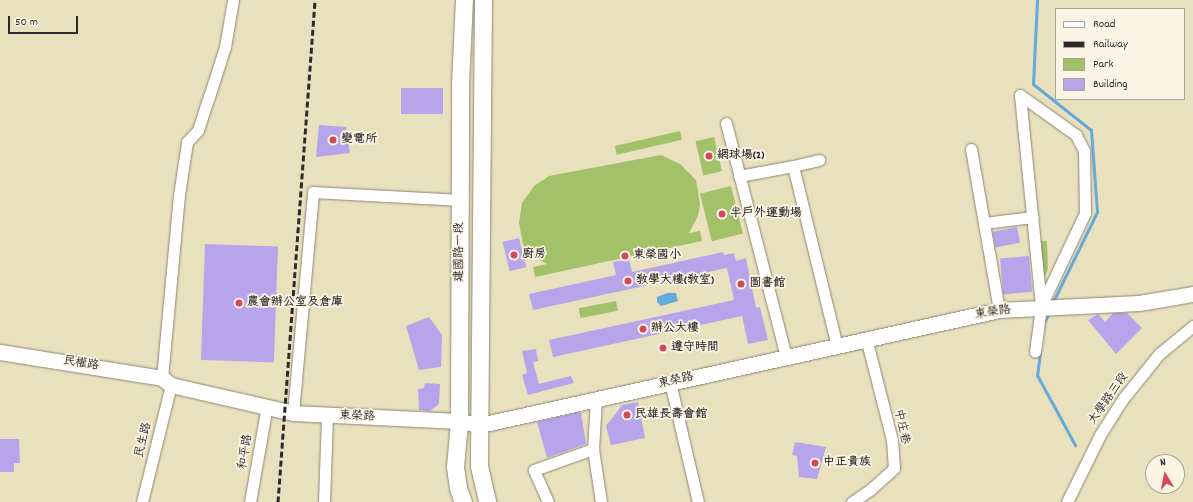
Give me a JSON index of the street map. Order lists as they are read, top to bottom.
{
  "streets": {
    "main road": ["建國路一段"],
    "street": [
      "東榮路",
      "民權路",
      "大學路三段",
      "中庄巷",
      "民生路",
      "和平路"
    ]
  },
  "crossings": [
    ["建國路一段", "東榮路"],
    ["東榮路", "民權路"],
    ["東榮路", "中庄巷"],
    ["東榮路", "民生路"],
    ["東榮路", "和平路"],
    ["民權路", "民生路"]
  ],
  "places": [
    "變電所",
    "網球場(2)",
    "半戶外運動場",
    "廚房",
    "東榮國小",
    "教學大樓(教室)",
    "圖書館",
    "農會辦公室及倉庫",
    "辦公大樓",
    "遵守時間",
    "民雄長壽會館",
    "中正貴族"
  ],
  "legend": [
    "Road",
    "Railway",
    "Park",
    "Building"
  ],
  "scale_bar": "50 m",
  "north": "top"
}
